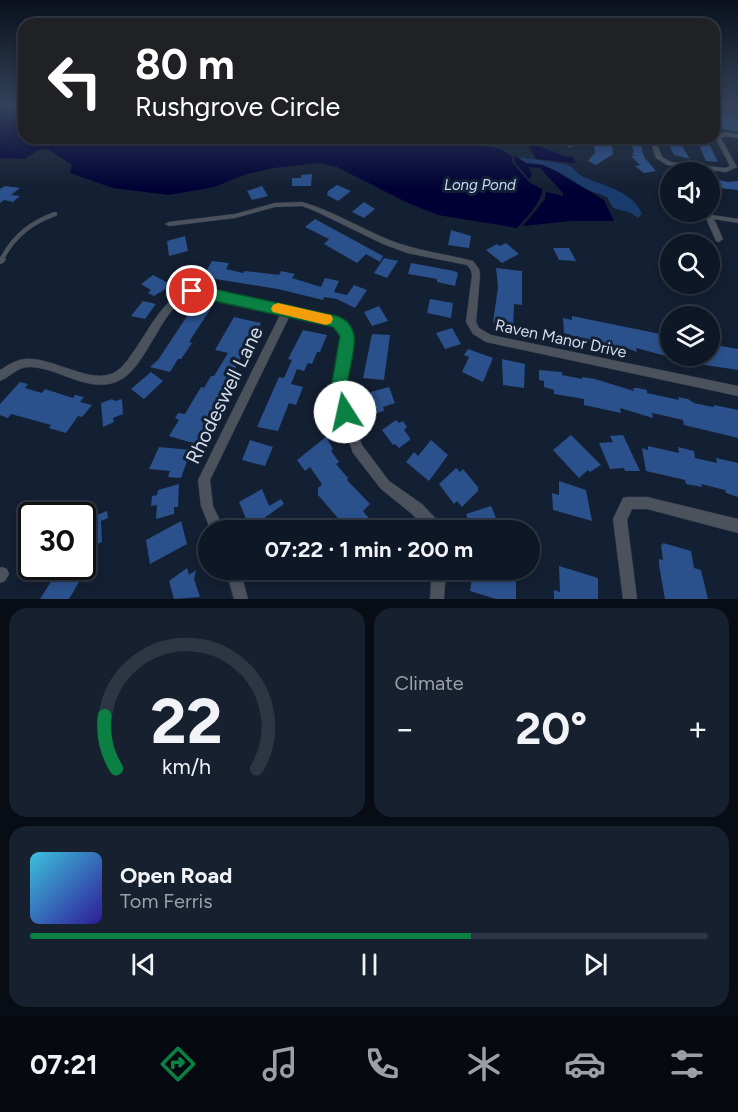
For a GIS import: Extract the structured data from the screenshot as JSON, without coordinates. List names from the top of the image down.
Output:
{
  "streets": {
    "street": ["Raven Manor Drive", "Rhodeswell Lane"]
  },
  "water": ["Long Pond"],
  "page": {
    "turn": ["80 m", "Rushgrove Circle"],
    "limit": "30",
    "trip": "07:22 · 1 min · 200 m",
    "tile": "Climate",
    "heat": ["−", "20°", "+"],
    "song": ["Open Road", "Tom Ferris"],
    "tabs": "07:21",
    "gauge": ["22", "km/h"]
  }
}
